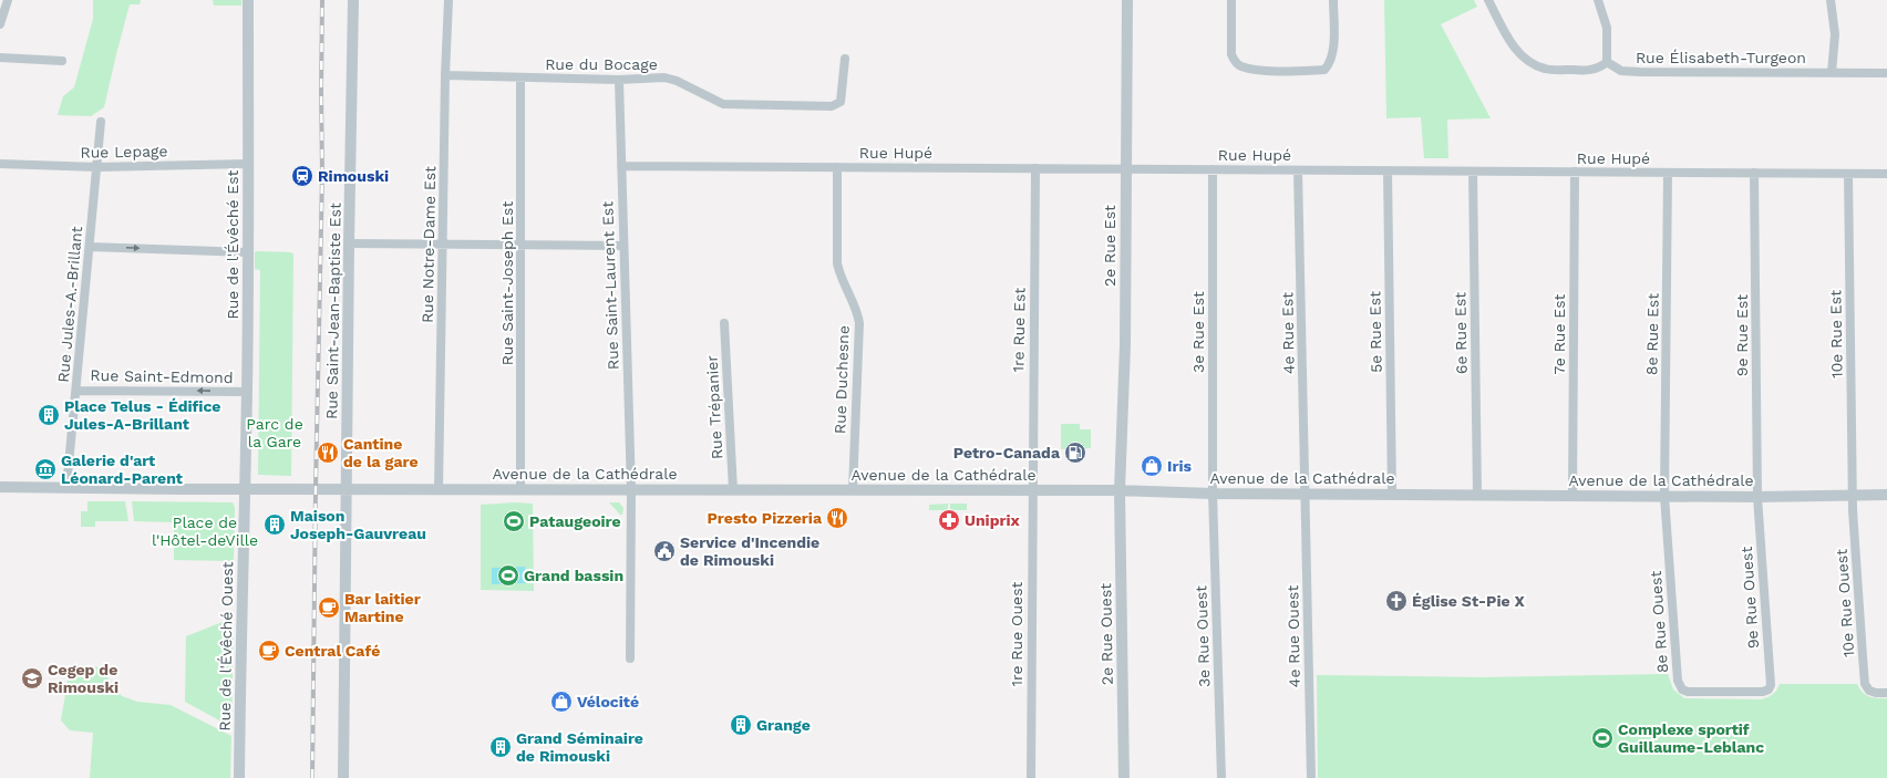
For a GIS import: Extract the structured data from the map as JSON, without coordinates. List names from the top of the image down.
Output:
{
  "streets": {
    "street": [
      "Rue Élisabeth-Turgeon",
      "Rue du Bocage",
      "Rue Lepage",
      "Rue Hupé",
      "Rue de l'Évêché Est",
      "Rue Notre-Dame Est",
      "2e Rue Est",
      "Rue Saint-Joseph Est",
      "Rue Saint-Laurent Est",
      "Rue Jules-A.-Brillant",
      "Rue Saint-Jean-Baptiste Est",
      "1re Rue Est",
      "3e Rue Est",
      "5e Rue Est",
      "4e Rue Est",
      "6e Rue Est",
      "7e Rue Est",
      "8e Rue Est",
      "10e Rue Est",
      "9e Rue Est",
      "Rue Saint-Edmond",
      "Rue Duchesne",
      "Rue Trépanier",
      "Avenue de la Cathédrale",
      "9e Rue Ouest",
      "10e Rue Ouest",
      "8e Rue Ouest",
      "1re Rue Ouest",
      "2e Rue Ouest",
      "3e Rue Ouest",
      "4e Rue Ouest",
      "Rue de l'Évêché Ouest"
    ]
  },
  "crossings": [
    ["Rue du Bocage", "Rue Notre-Dame Est"],
    ["Rue du Bocage", "Rue Saint-Joseph Est"],
    ["Rue du Bocage", "Rue Saint-Laurent Est"],
    ["Rue Lepage", "Rue de l'Évêché Est"],
    ["Rue Lepage", "Rue Jules-A.-Brillant"],
    ["Rue Hupé", "2e Rue Est"],
    ["Rue Hupé", "Rue Saint-Laurent Est"],
    ["Rue Hupé", "1re Rue Est"],
    ["Rue Hupé", "3e Rue Est"],
    ["Rue Hupé", "5e Rue Est"],
    ["Rue Hupé", "4e Rue Est"],
    ["Rue Hupé", "6e Rue Est"],
    ["Rue Hupé", "7e Rue Est"],
    ["Rue Hupé", "8e Rue Est"],
    ["Rue Hupé", "10e Rue Est"],
    ["Rue Hupé", "9e Rue Est"],
    ["Rue Hupé", "Rue Duchesne"],
    ["Rue de l'Évêché Est", "Rue Saint-Edmond"],
    ["Rue de l'Évêché Est", "Avenue de la Cathédrale"],
    ["Rue de l'Évêché Est", "Rue de l'Évêché Ouest"],
    ["Rue Notre-Dame Est", "Avenue de la Cathédrale"],
    ["2e Rue Est", "Avenue de la Cathédrale"],
    ["2e Rue Est", "2e Rue Ouest"],
    ["Rue Saint-Joseph Est", "Avenue de la Cathédrale"],
    ["Rue Saint-Laurent Est", "Avenue de la Cathédrale"],
    ["Rue Jules-A.-Brillant", "Rue Saint-Edmond"],
    ["Rue Jules-A.-Brillant", "Avenue de la Cathédrale"],
    ["Rue Saint-Jean-Baptiste Est", "Avenue de la Cathédrale"],
    ["1re Rue Est", "Avenue de la Cathédrale"],
    ["1re Rue Est", "1re Rue Ouest"],
    ["3e Rue Est", "Avenue de la Cathédrale"],
    ["3e Rue Est", "3e Rue Ouest"],
    ["5e Rue Est", "Avenue de la Cathédrale"],
    ["4e Rue Est", "Avenue de la Cathédrale"],
    ["4e Rue Est", "4e Rue Ouest"],
    ["6e Rue Est", "Avenue de la Cathédrale"],
    ["7e Rue Est", "Avenue de la Cathédrale"],
    ["8e Rue Est", "Avenue de la Cathédrale"],
    ["8e Rue Est", "8e Rue Ouest"],
    ["10e Rue Est", "Avenue de la Cathédrale"],
    ["10e Rue Est", "10e Rue Ouest"],
    ["9e Rue Est", "Avenue de la Cathédrale"],
    ["9e Rue Est", "9e Rue Ouest"],
    ["Rue Duchesne", "Avenue de la Cathédrale"],
    ["Rue Trépanier", "Avenue de la Cathédrale"],
    ["Avenue de la Cathédrale", "9e Rue Ouest"],
    ["Avenue de la Cathédrale", "10e Rue Ouest"],
    ["Avenue de la Cathédrale", "8e Rue Ouest"],
    ["Avenue de la Cathédrale", "1re Rue Ouest"],
    ["Avenue de la Cathédrale", "2e Rue Ouest"],
    ["Avenue de la Cathédrale", "3e Rue Ouest"],
    ["Avenue de la Cathédrale", "4e Rue Ouest"],
    ["Avenue de la Cathédrale", "Rue de l'Évêché Ouest"],
    ["9e Rue Ouest", "8e Rue Ouest"]
  ],
  "one_way": ["Rue Saint-Edmond"],
  "parks": ["Parc de la Gare", "Place de l'Hôtel-deVille"],
  "places": {
    "station": ["Rimouski"],
    "building": [
      "Place Telus - Édifice Jules-A-Brillant",
      "Maison Joseph-Gauvreau",
      "Grange",
      "Grand Séminaire de Rimouski"
    ],
    "restaurant": ["Cantine de la gare", "Presto Pizzeria"],
    "fuel station": ["Petro-Canada"],
    "shop": ["Iris", "Vélocité"],
    "museum": ["Galerie d'art Léonard-Parent"],
    "pharmacy": ["Uniprix"],
    "sports": ["Pataugeoire", "Grand bassin", "Complexe sportif Guillaume-Leblanc"],
    "public building": ["Service d'Incendie de Rimouski"],
    "church": ["Église St-Pie X"],
    "cafe": ["Bar laitier Martine", "Central Café"],
    "school or university": ["Cegep de Rimouski"]
  }
}
